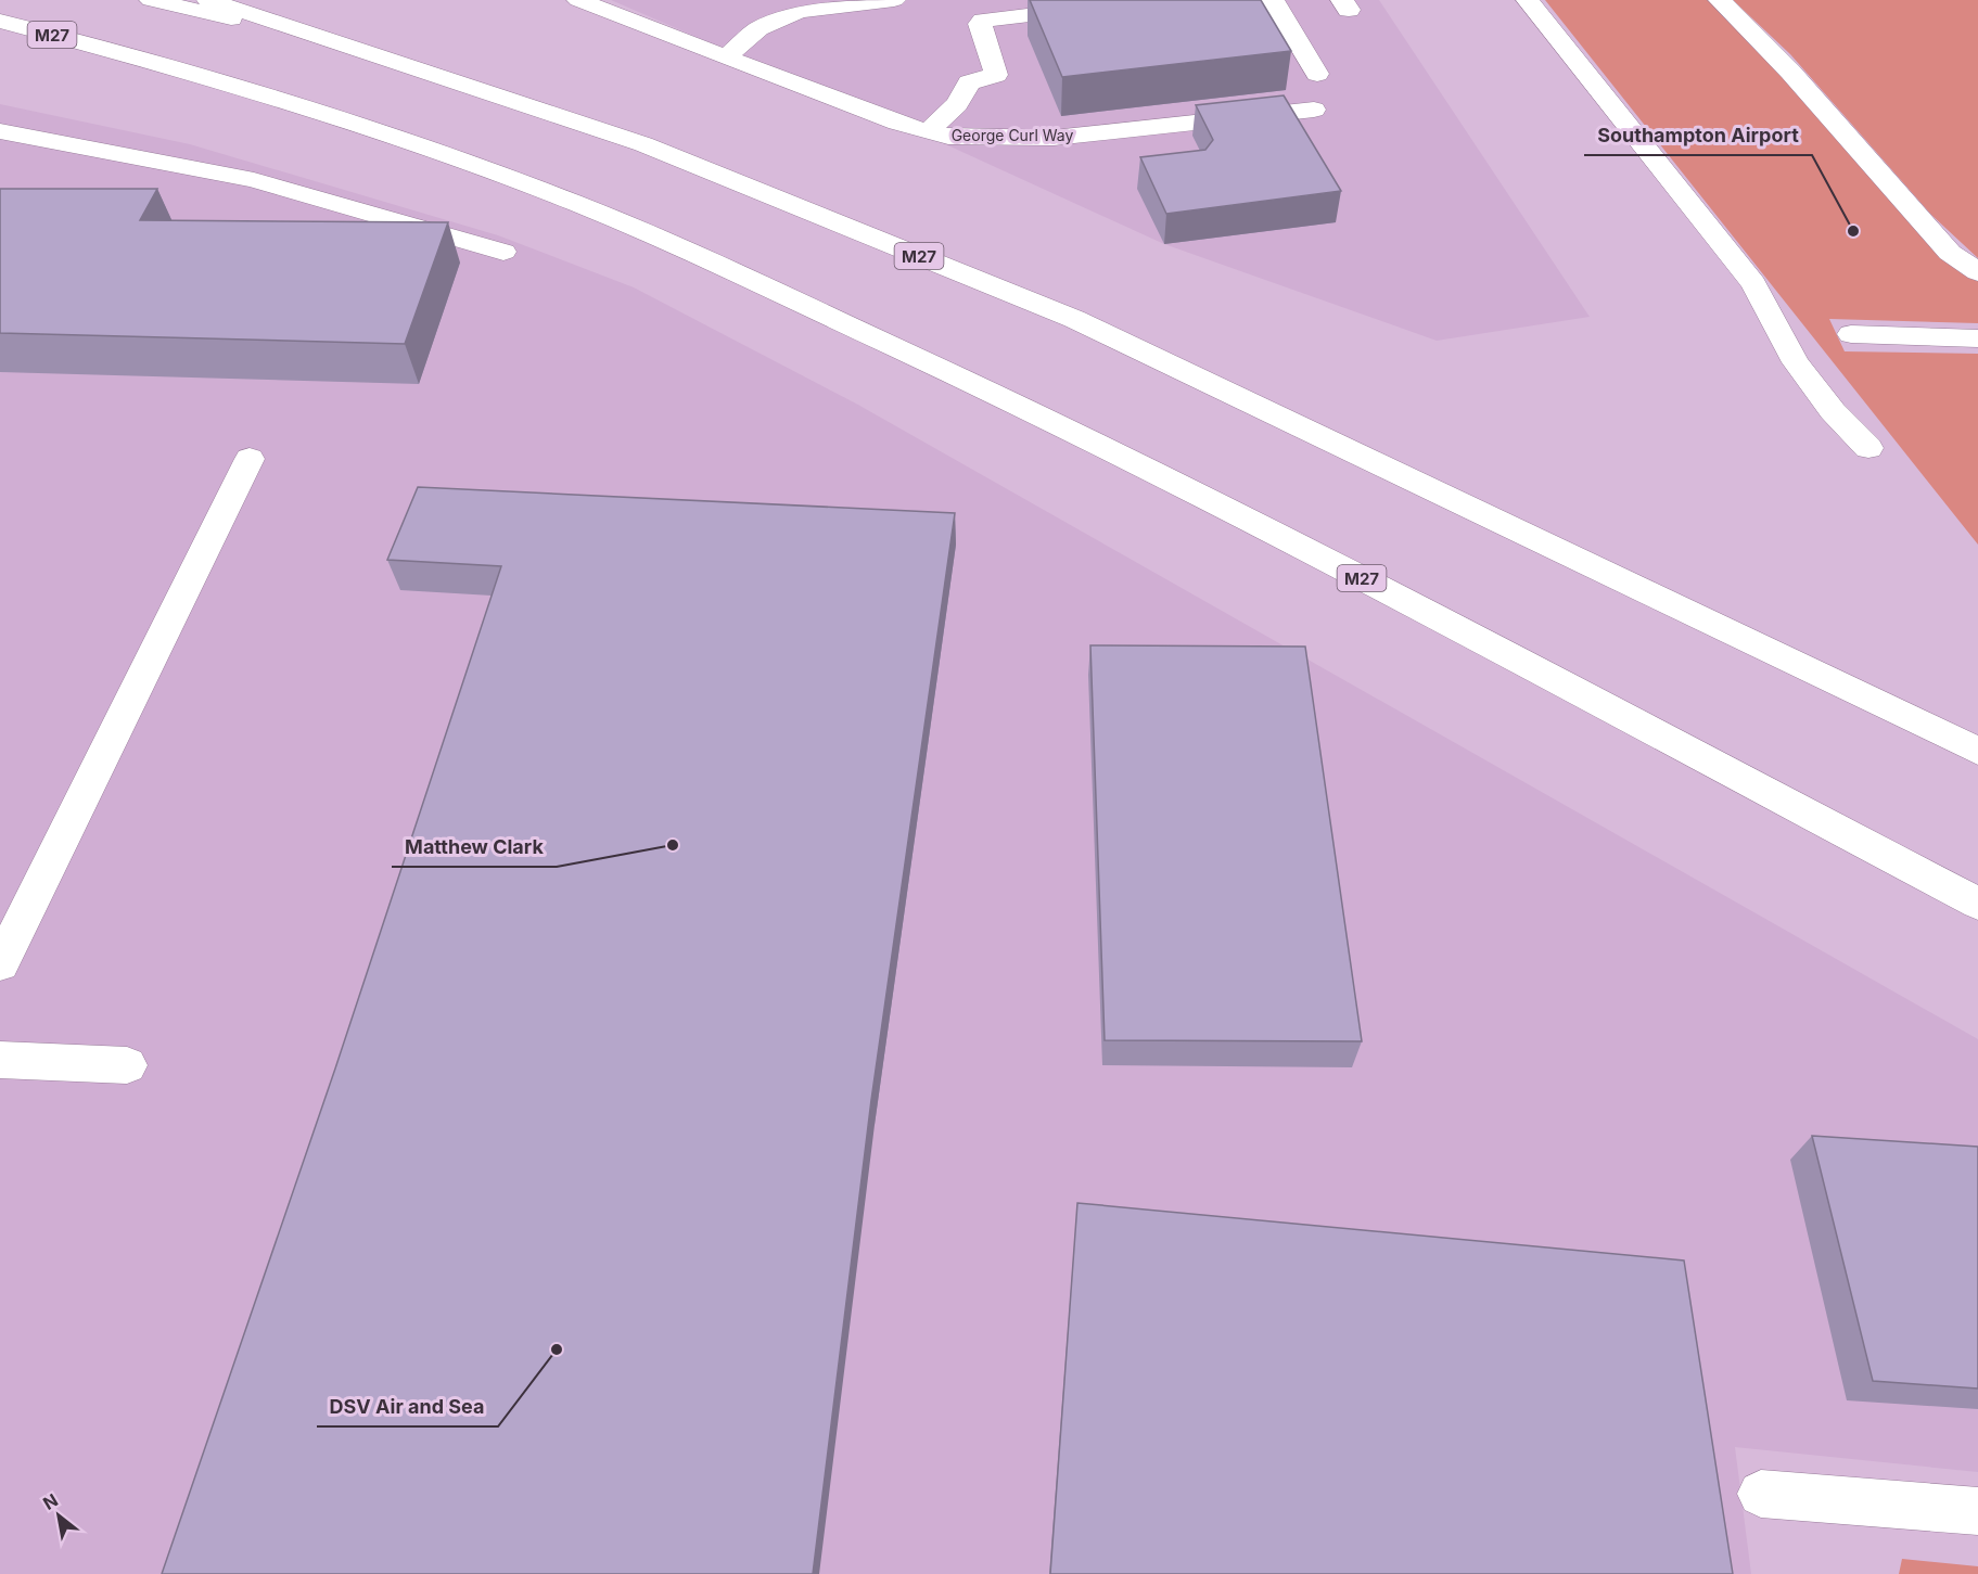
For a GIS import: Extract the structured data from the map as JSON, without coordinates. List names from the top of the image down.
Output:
{
  "streets": {
    "main road": ["M27", "George Curl Way"]
  },
  "places": ["Southampton Airport", "Matthew Clark", "DSV Air and Sea"],
  "north": "top left"
}
